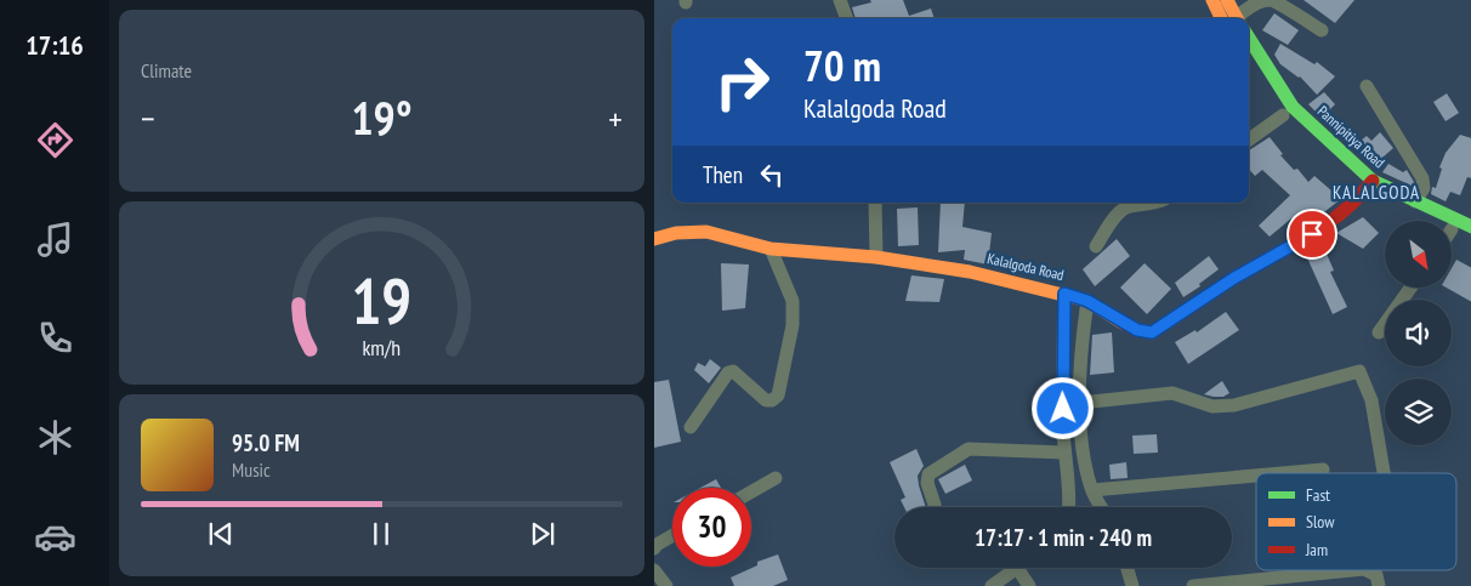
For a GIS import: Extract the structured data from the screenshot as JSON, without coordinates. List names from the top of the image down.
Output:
{
  "streets": {
    "street": ["Pannipitiya Road", "Kalalgoda Road"]
  },
  "crossings": [
    ["Pannipitiya Road", "Kalalgoda Road"]
  ],
  "districts": ["KALALGODA"],
  "legend": ["Fast", "Slow", "Jam"],
  "north": "bottom right",
  "page": {
    "tabs": "17:16",
    "tile": "Climate",
    "turn": ["70 m", "Kalalgoda Road"],
    "heat": ["−", "19°", "+"],
    "then": "Then",
    "song": ["95.0 FM", "Music"],
    "limit": "30",
    "trip": "17:17 · 1 min · 240 m",
    "gauge": ["19", "km/h"]
  }
}
